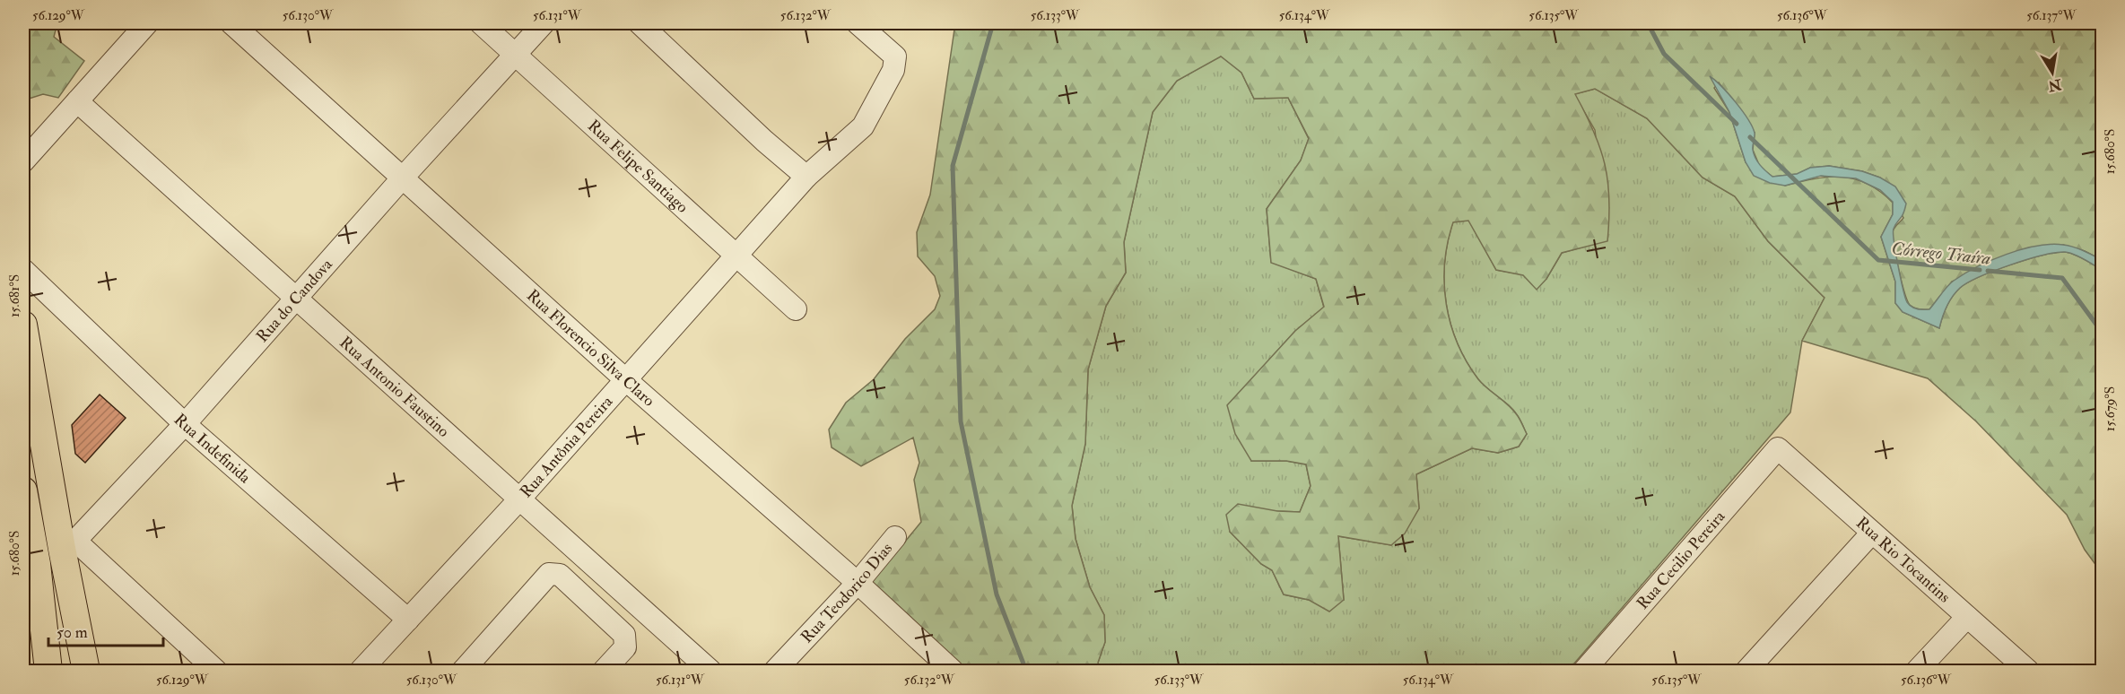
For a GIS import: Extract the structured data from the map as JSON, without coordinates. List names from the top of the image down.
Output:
{
  "streets": {
    "street": [
      "Rua Felipe Santiago",
      "Rua do Candova",
      "Rua Florencio Silva Claro",
      "Rua Antonio Faustino",
      "Rua Antônia Pereira",
      "Rua Indefinida",
      "Rua Cecilio Pereira",
      "Rua Rio Tocantins",
      "Rua Teodorico Dias"
    ]
  },
  "crossings": [
    ["Rua Felipe Santiago", "Rua do Candova"],
    ["Rua Felipe Santiago", "Rua Antônia Pereira"],
    ["Rua do Candova", "Rua Florencio Silva Claro"],
    ["Rua do Candova", "Rua Antonio Faustino"],
    ["Rua do Candova", "Rua Indefinida"],
    ["Rua Florencio Silva Claro", "Rua Antônia Pereira"],
    ["Rua Florencio Silva Claro", "Rua Teodorico Dias"],
    ["Rua Antonio Faustino", "Rua Antônia Pereira"],
    ["Rua Antônia Pereira", "Rua Indefinida"],
    ["Rua Cecilio Pereira", "Rua Rio Tocantins"]
  ],
  "water": ["Córrego Traíra"],
  "scale_bar": "50 m",
  "north": "bottom",
  "coordinates": [
    "56.129°W",
    "56.130°W",
    "56.131°W",
    "56.132°W",
    "56.133°W",
    "56.134°W",
    "56.135°W",
    "56.136°W",
    "56.137°W",
    "15.680°S",
    "15.681°S",
    "15.679°S"
  ]
}
